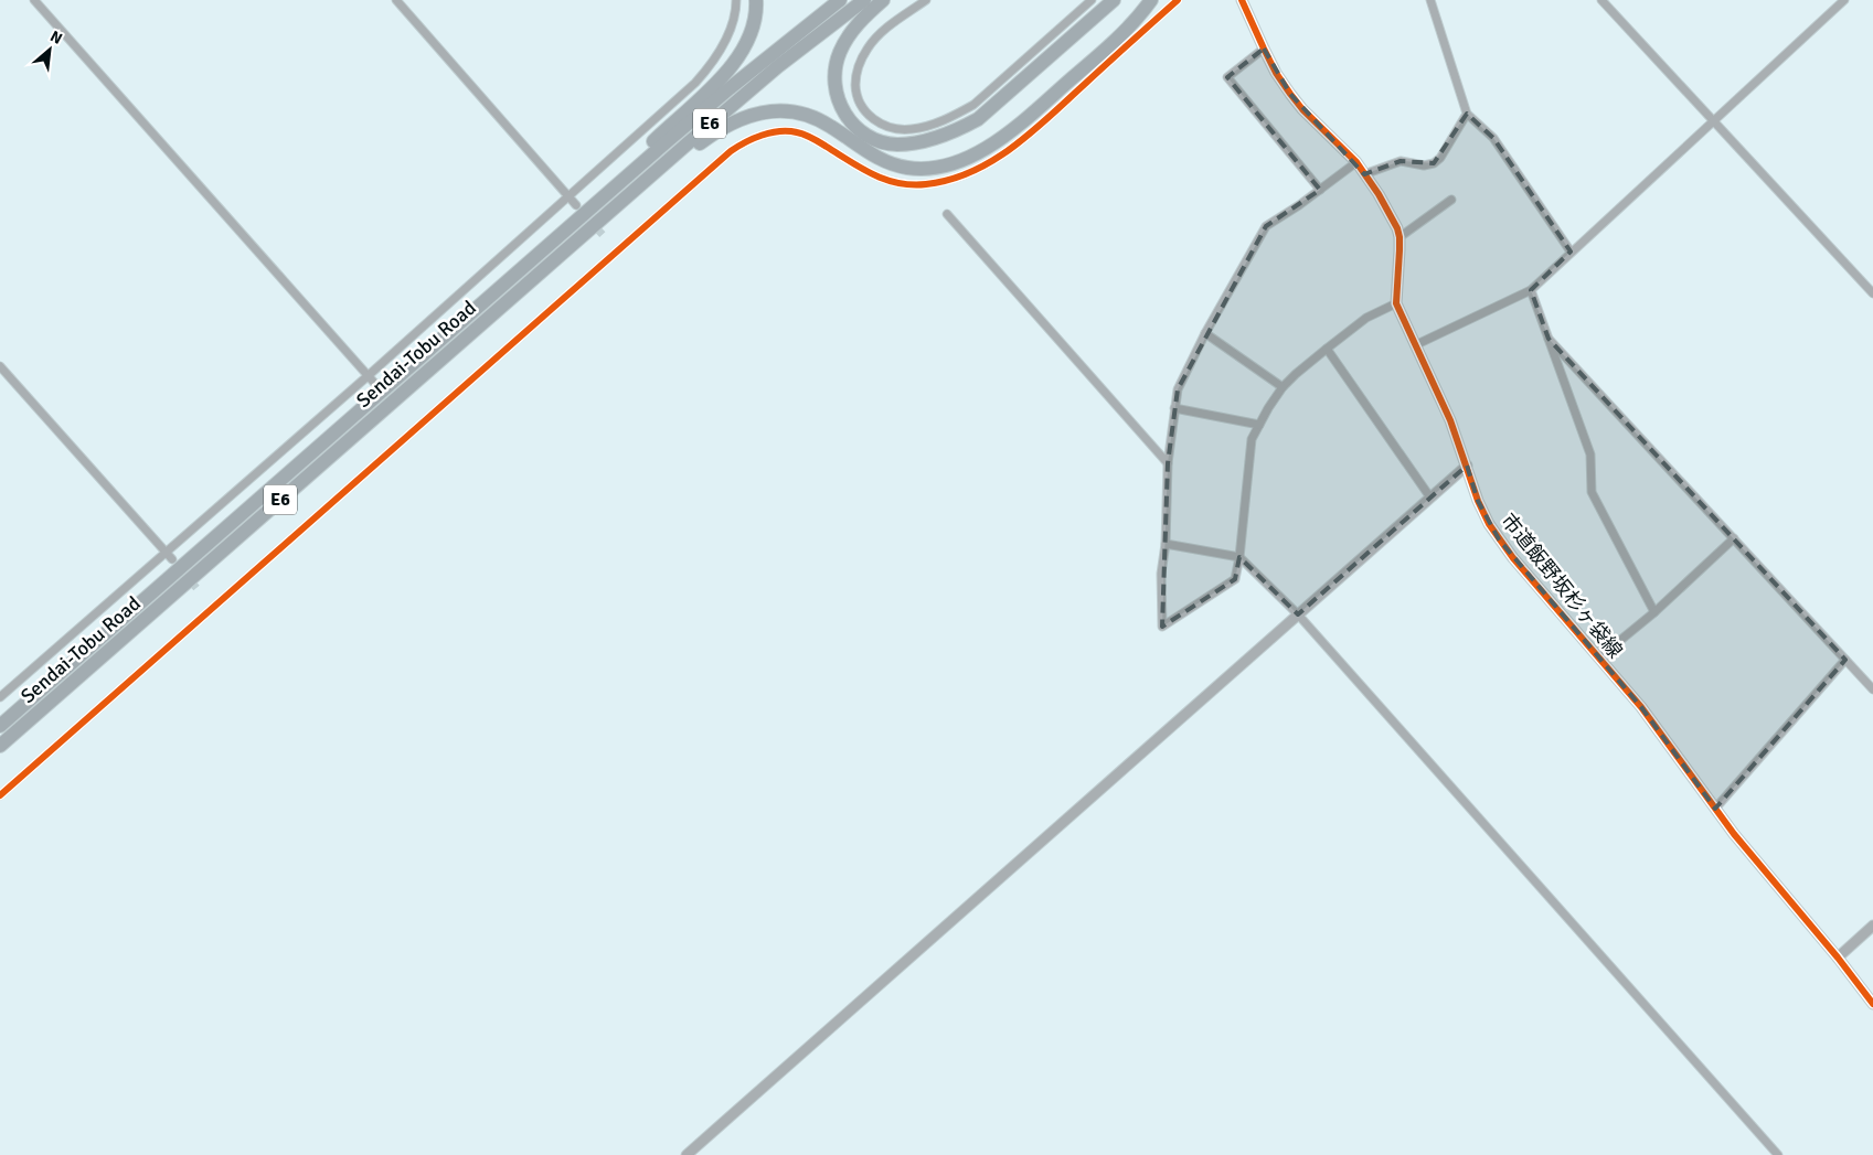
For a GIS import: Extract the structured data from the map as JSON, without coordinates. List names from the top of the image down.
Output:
{
  "streets": {
    "highway": ["E6", "Sendai-Tobu Road"],
    "street": ["市道飯野坂杉ヶ袋線"]
  },
  "north": "top right"
}
